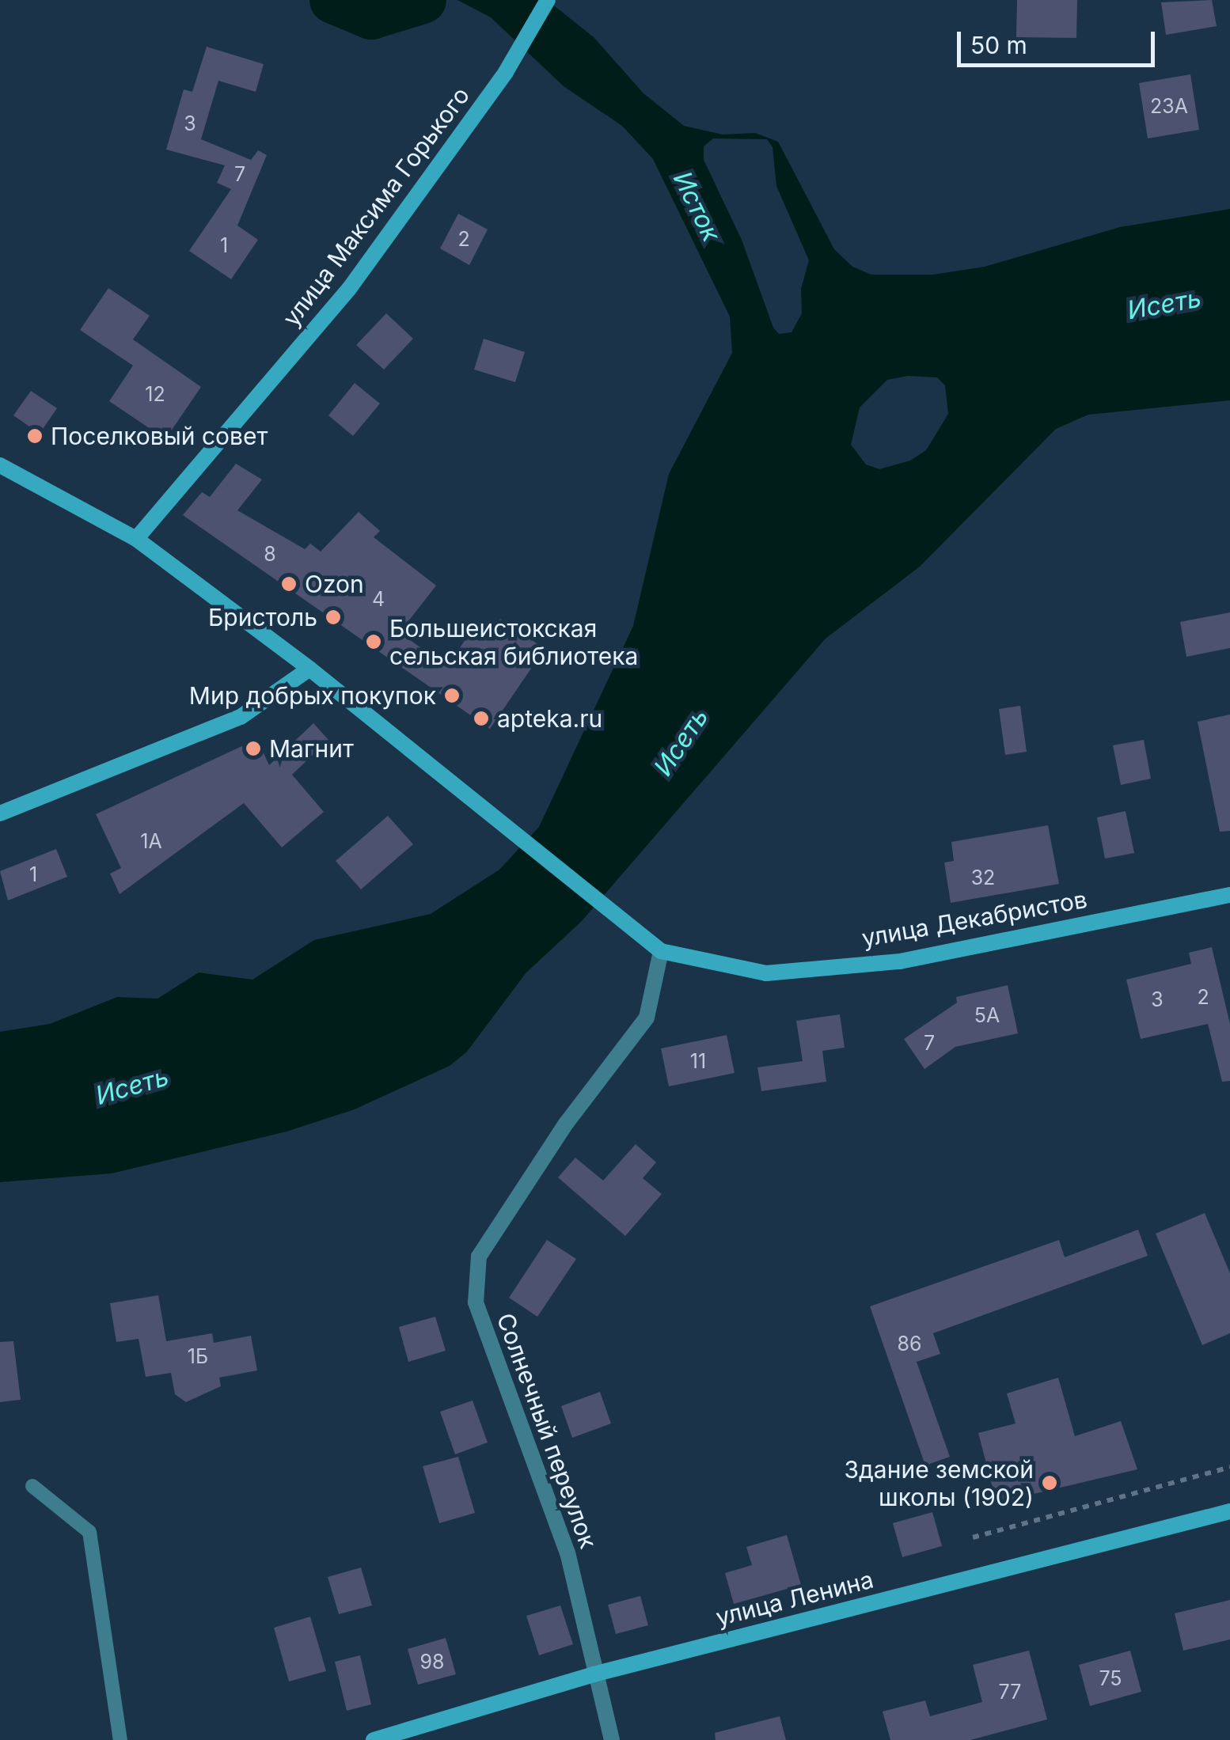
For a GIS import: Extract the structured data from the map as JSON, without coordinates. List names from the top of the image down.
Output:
{
  "streets": {
    "street": [
      "улица Максима Горького",
      "улица Декабристов",
      "Солнечный переулок",
      "улица Ленина"
    ]
  },
  "crossings": [
    ["улица Максима Горького", "улица Декабристов"],
    ["улица Декабристов", "Солнечный переулок"],
    ["Солнечный переулок", "улица Ленина"]
  ],
  "water": ["Исток", "Исеть"],
  "places": [
    "Поселковый совет",
    "Ozon",
    "Бристоль",
    "Большеистокская сельская библиотека",
    "Мир добрых покупок",
    "apteka.ru",
    "Магнит",
    "Здание земской школы (1902)"
  ],
  "house_numbers": [
    "23А",
    "3",
    "7",
    "2",
    "1",
    "12",
    "8",
    "4",
    "1А",
    "1",
    "32",
    "2",
    "3",
    "5А",
    "7",
    "11",
    "86",
    "1Б",
    "98",
    "75",
    "77"
  ],
  "scale_bar": "50 m"
}
